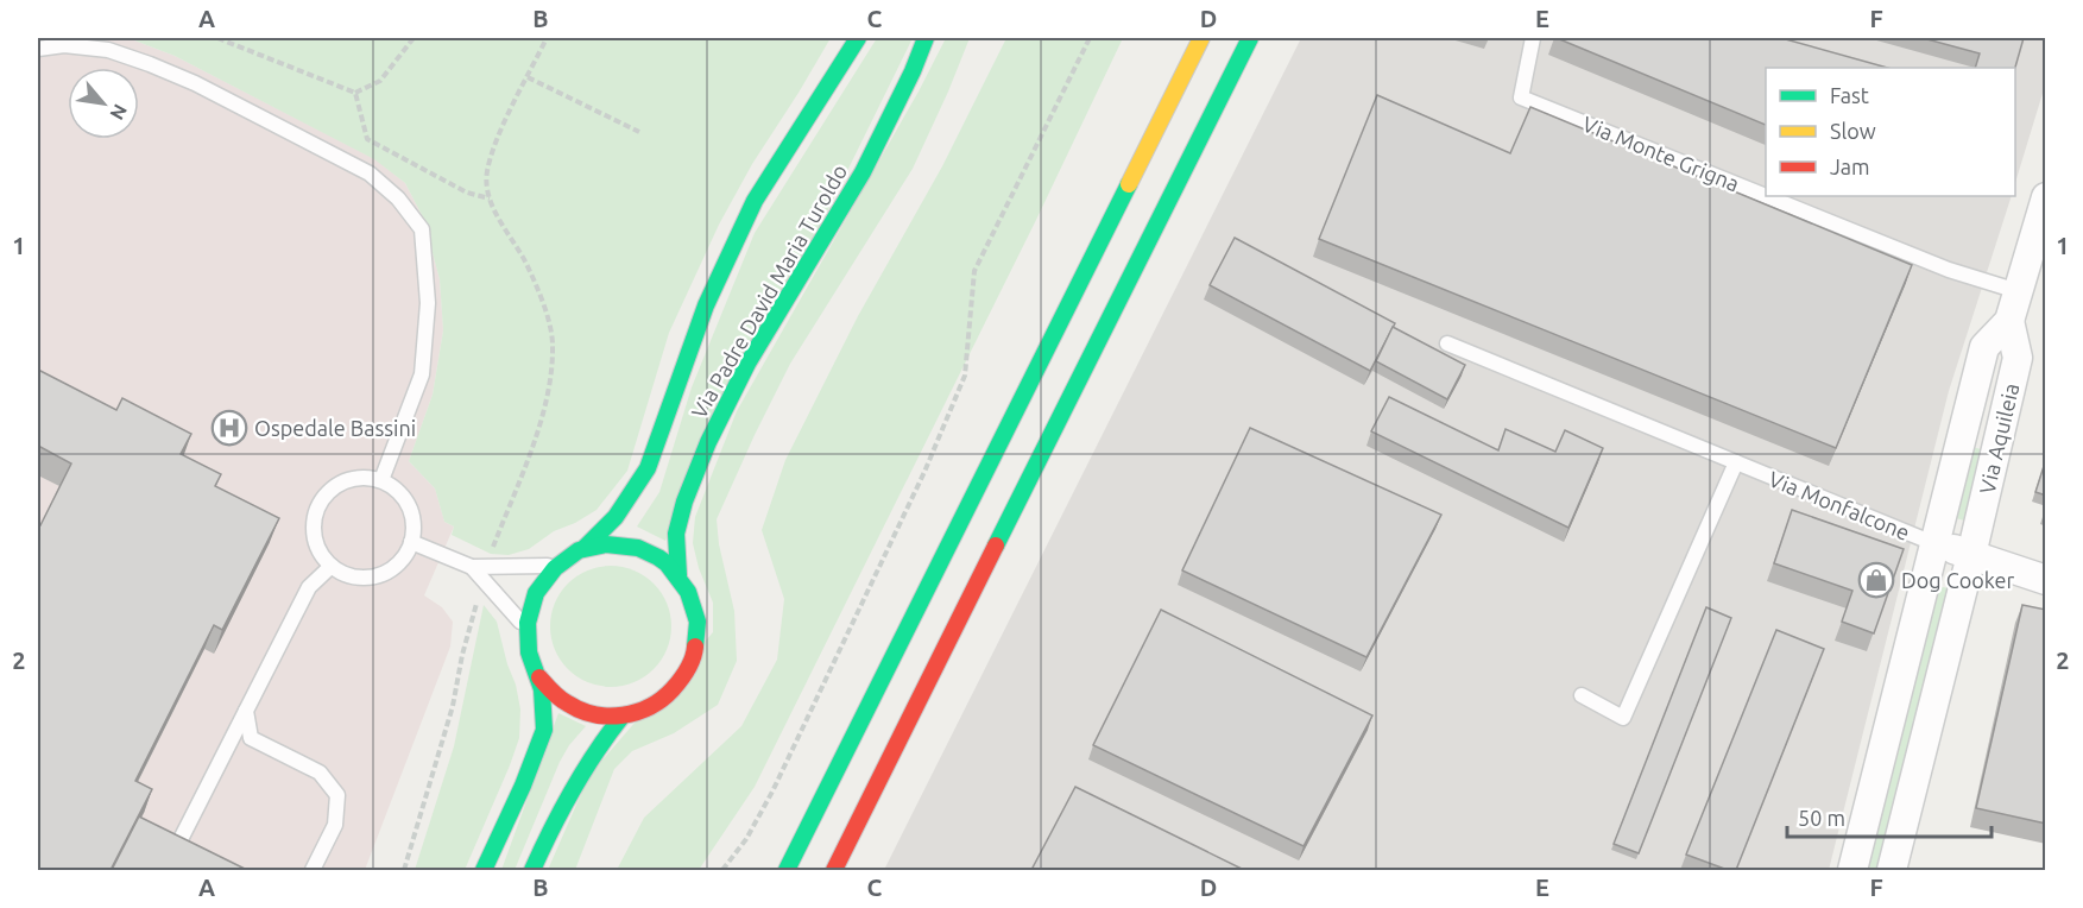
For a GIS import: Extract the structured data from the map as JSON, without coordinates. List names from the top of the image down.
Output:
{
  "streets": {
    "main road": ["Via Padre David Maria Turoldo"],
    "street": ["Via Aquileia", "Via Monfalcone"],
    "lane": ["Via Monte Grigna"]
  },
  "crossings": [
    ["Via Monte Grigna", "Via Aquileia"],
    ["Via Aquileia", "Via Monfalcone"]
  ],
  "places": {
    "hospital": ["Ospedale Bassini"],
    "shop": ["Dog Cooker"]
  },
  "legend": ["Fast", "Slow", "Jam"],
  "scale_bar": "50 m",
  "north": "bottom right",
  "grid": {
    "columns": [
      "A",
      "B",
      "C",
      "D",
      "E",
      "F"
    ],
    "rows": ["1", "2"]
  }
}
